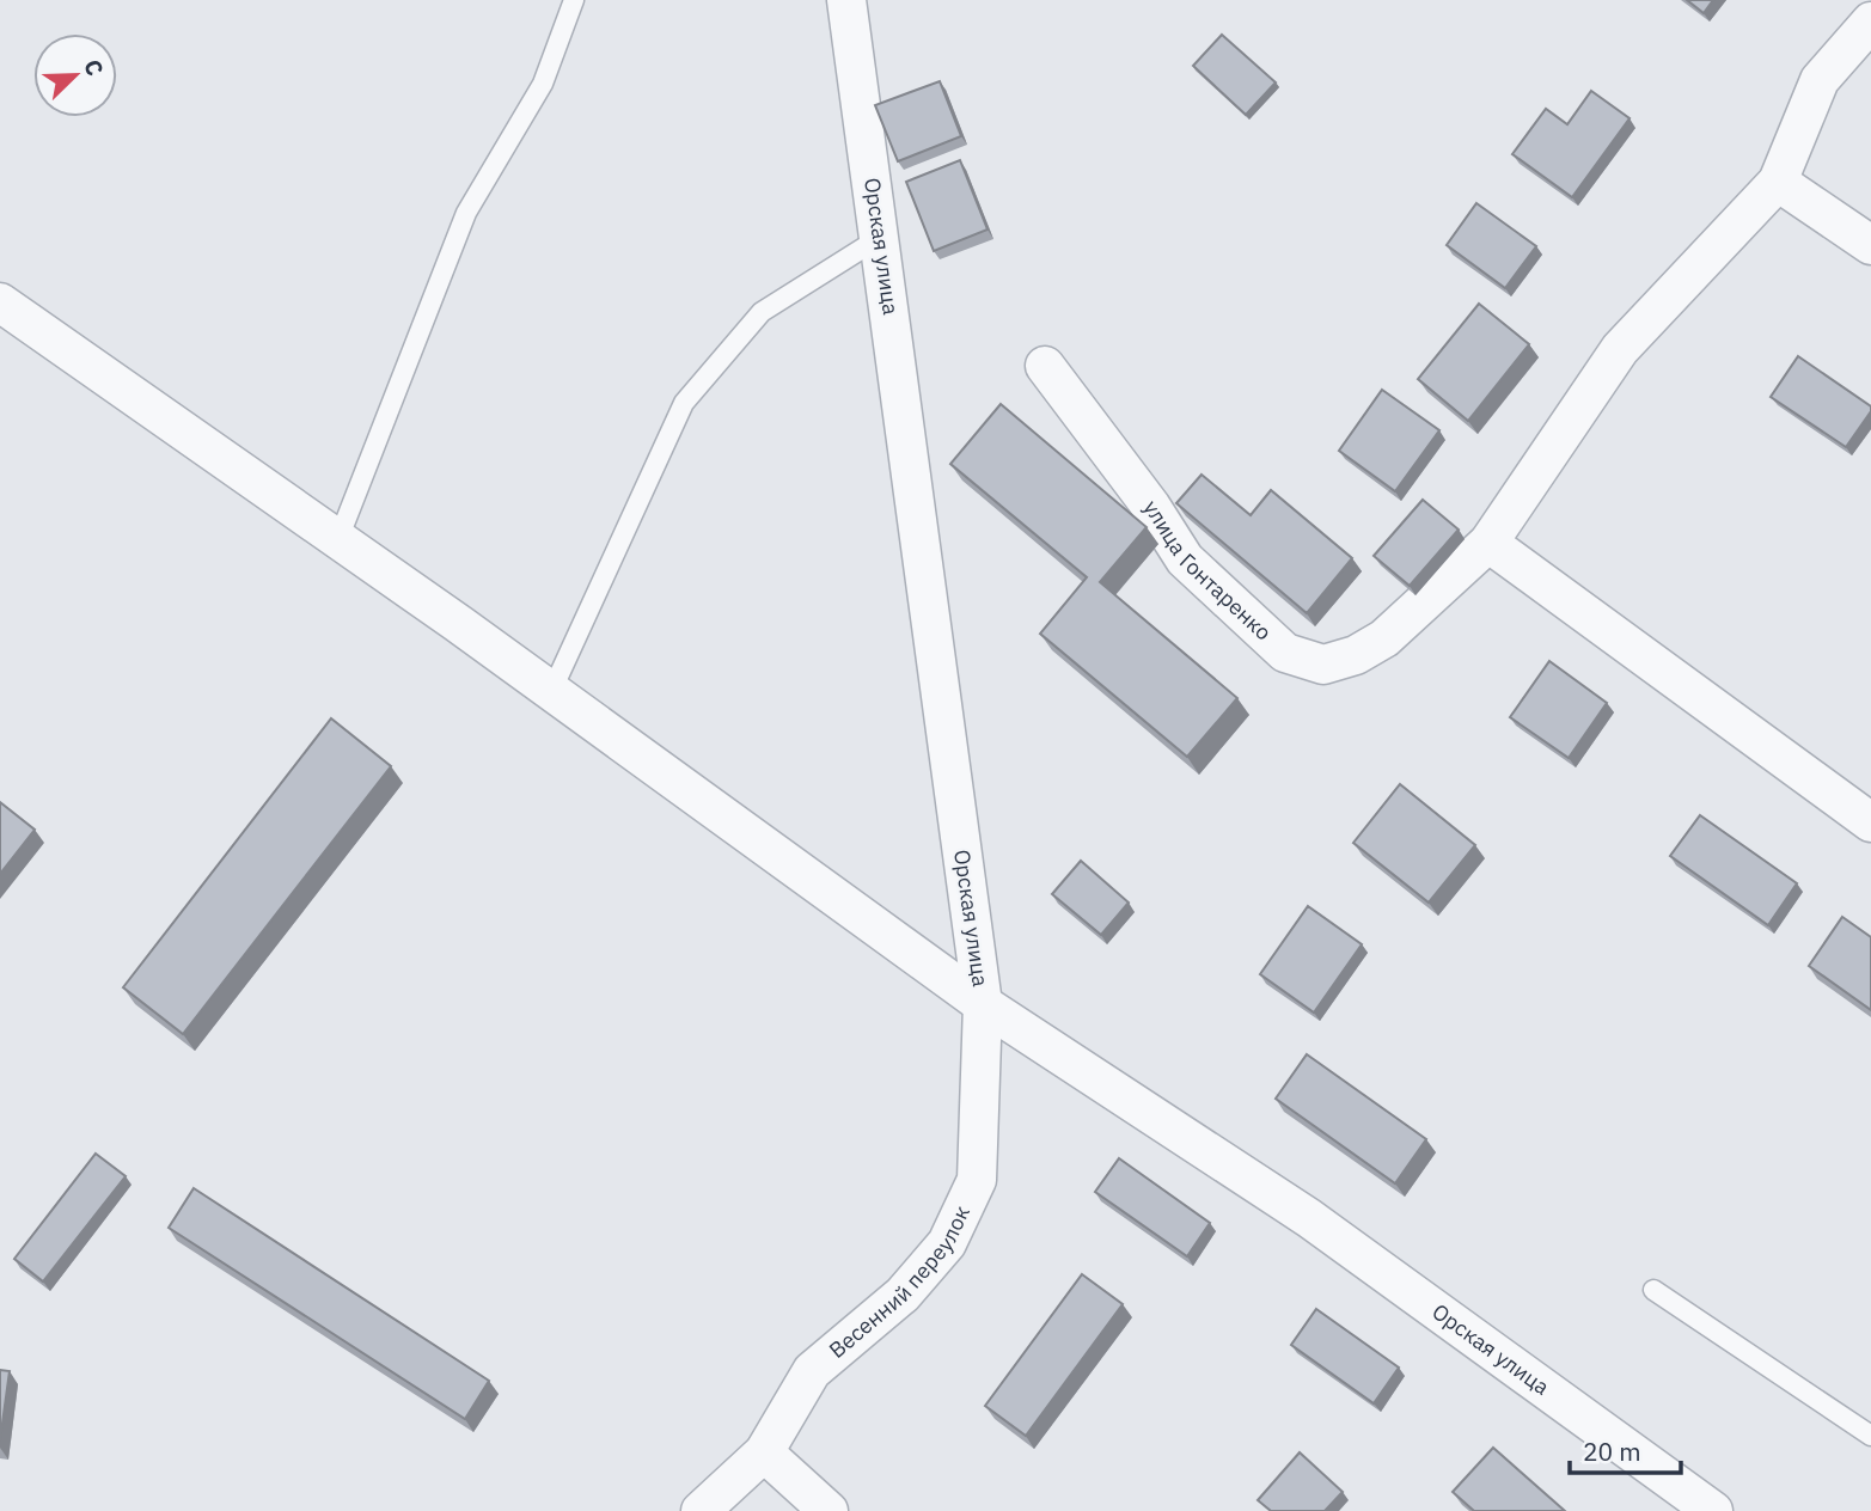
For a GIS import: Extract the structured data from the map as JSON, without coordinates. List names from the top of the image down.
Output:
{
  "streets": {
    "street": ["Орская улица", "улица Гонтаренко", "Весенний переулок"]
  },
  "crossings": [
    ["Орская улица", "Весенний переулок"]
  ],
  "scale_bar": "20 m",
  "north": "top right"
}
